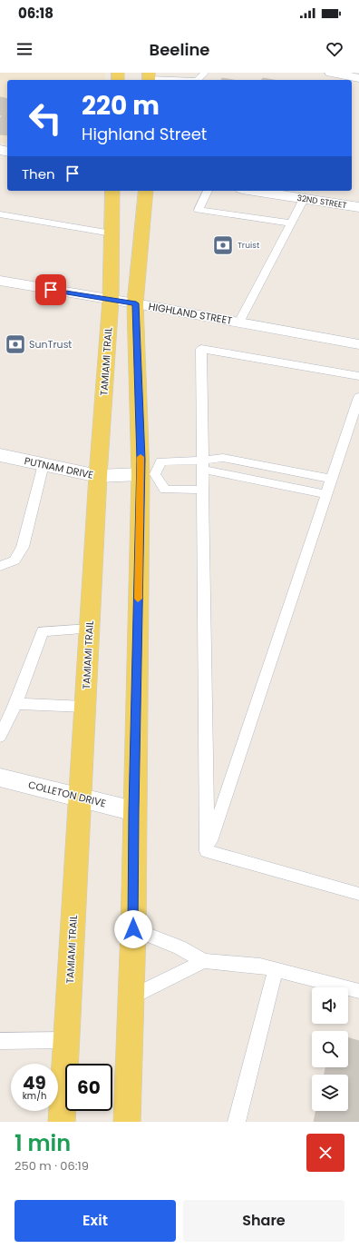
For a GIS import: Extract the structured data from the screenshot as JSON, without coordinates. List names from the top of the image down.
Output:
{
  "streets": {
    "main road": ["TAMIAMI TRAIL"],
    "street": [
      "32ND STREET",
      "HIGHLAND STREET",
      "PUTNAM DRIVE",
      "COLLETON DRIVE"
    ]
  },
  "crossings": [
    ["HIGHLAND STREET", "TAMIAMI TRAIL"],
    ["TAMIAMI TRAIL", "PUTNAM DRIVE"],
    ["TAMIAMI TRAIL", "COLLETON DRIVE"]
  ],
  "places": {
    "bank": ["Truist", "SunTrust"]
  },
  "page": {
    "status": "06:18",
    "header": "Beeline",
    "turn": ["220 m", "Highland Street"],
    "then": "Then",
    "speed": "49 km/h",
    "limit": "60",
    "heading": ["1 min", "250 m · 06:19"],
    "buttons": ["Exit", "Share"]
  }
}
